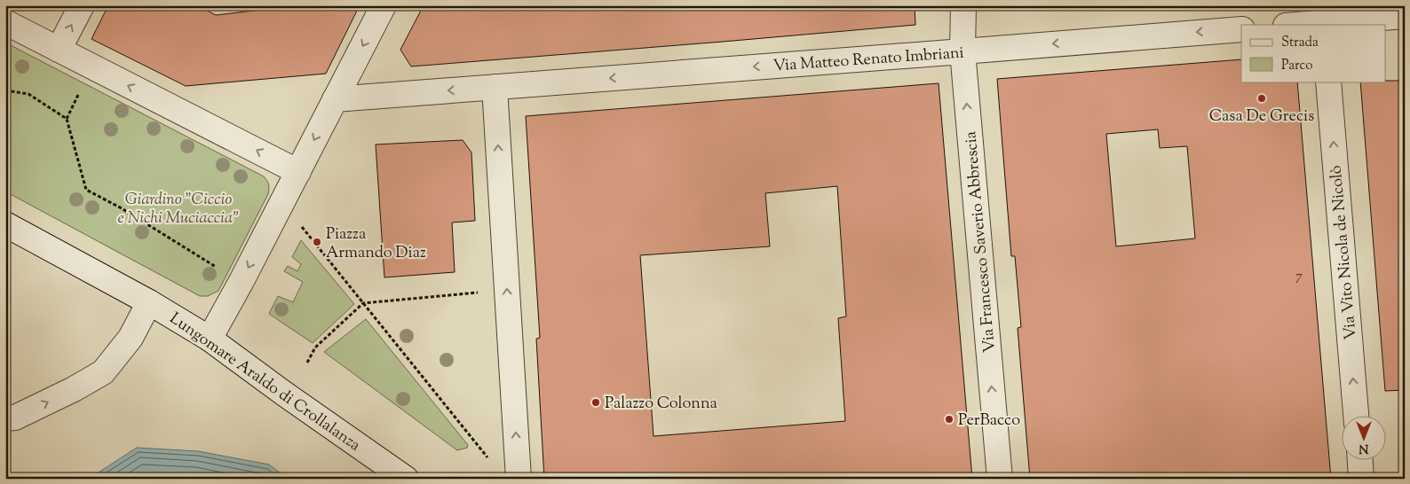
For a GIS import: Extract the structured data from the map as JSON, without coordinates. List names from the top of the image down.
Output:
{
  "streets": {
    "street": [
      "Via Matteo Renato Imbriani",
      "Via Francesco Saverio Abbrescia",
      "Via Vito Nicola de Nicolò",
      "Lungomare Araldo di Crollalanza"
    ]
  },
  "crossings": [
    ["Via Matteo Renato Imbriani", "Via Francesco Saverio Abbrescia"]
  ],
  "one_way": ["Via Matteo Renato Imbriani", "Via Francesco Saverio Abbrescia", "Via Vito Nicola de Nicolò"],
  "parks": ["Giardino \"Ciccio e Nichi Muciaccia\""],
  "places": [
    "Casa De Grecis",
    "Piazza Armando Diaz",
    "Palazzo Colonna",
    "PerBacco"
  ],
  "house_numbers": ["7"],
  "legend": ["Strada", "Parco"],
  "north": "bottom"
}
